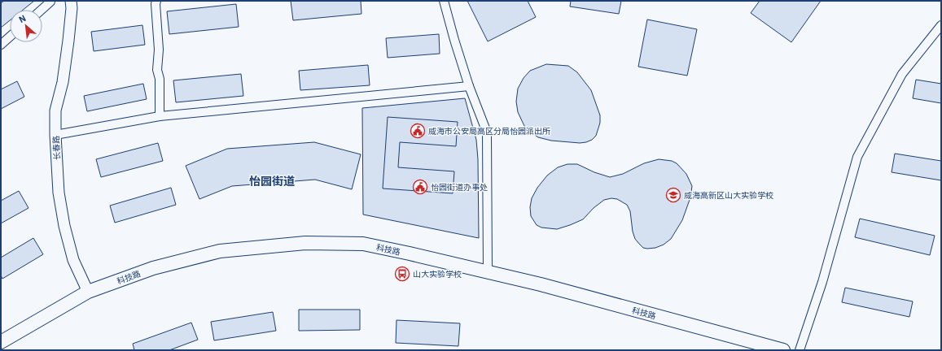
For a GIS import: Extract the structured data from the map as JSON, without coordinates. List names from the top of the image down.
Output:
{
  "streets": {
    "main road": ["科技路"],
    "street": ["长春路"]
  },
  "crossings": [
    ["长春路", "科技路"]
  ],
  "districts": ["怡园街道"],
  "places": {
    "public building": ["威海市公安局高区分局怡园派出所", "怡园街道办事处"],
    "school or university": ["威海高新区山大实验学校"],
    "bus stop": ["山大实验学校"]
  },
  "north": "top left"
}
